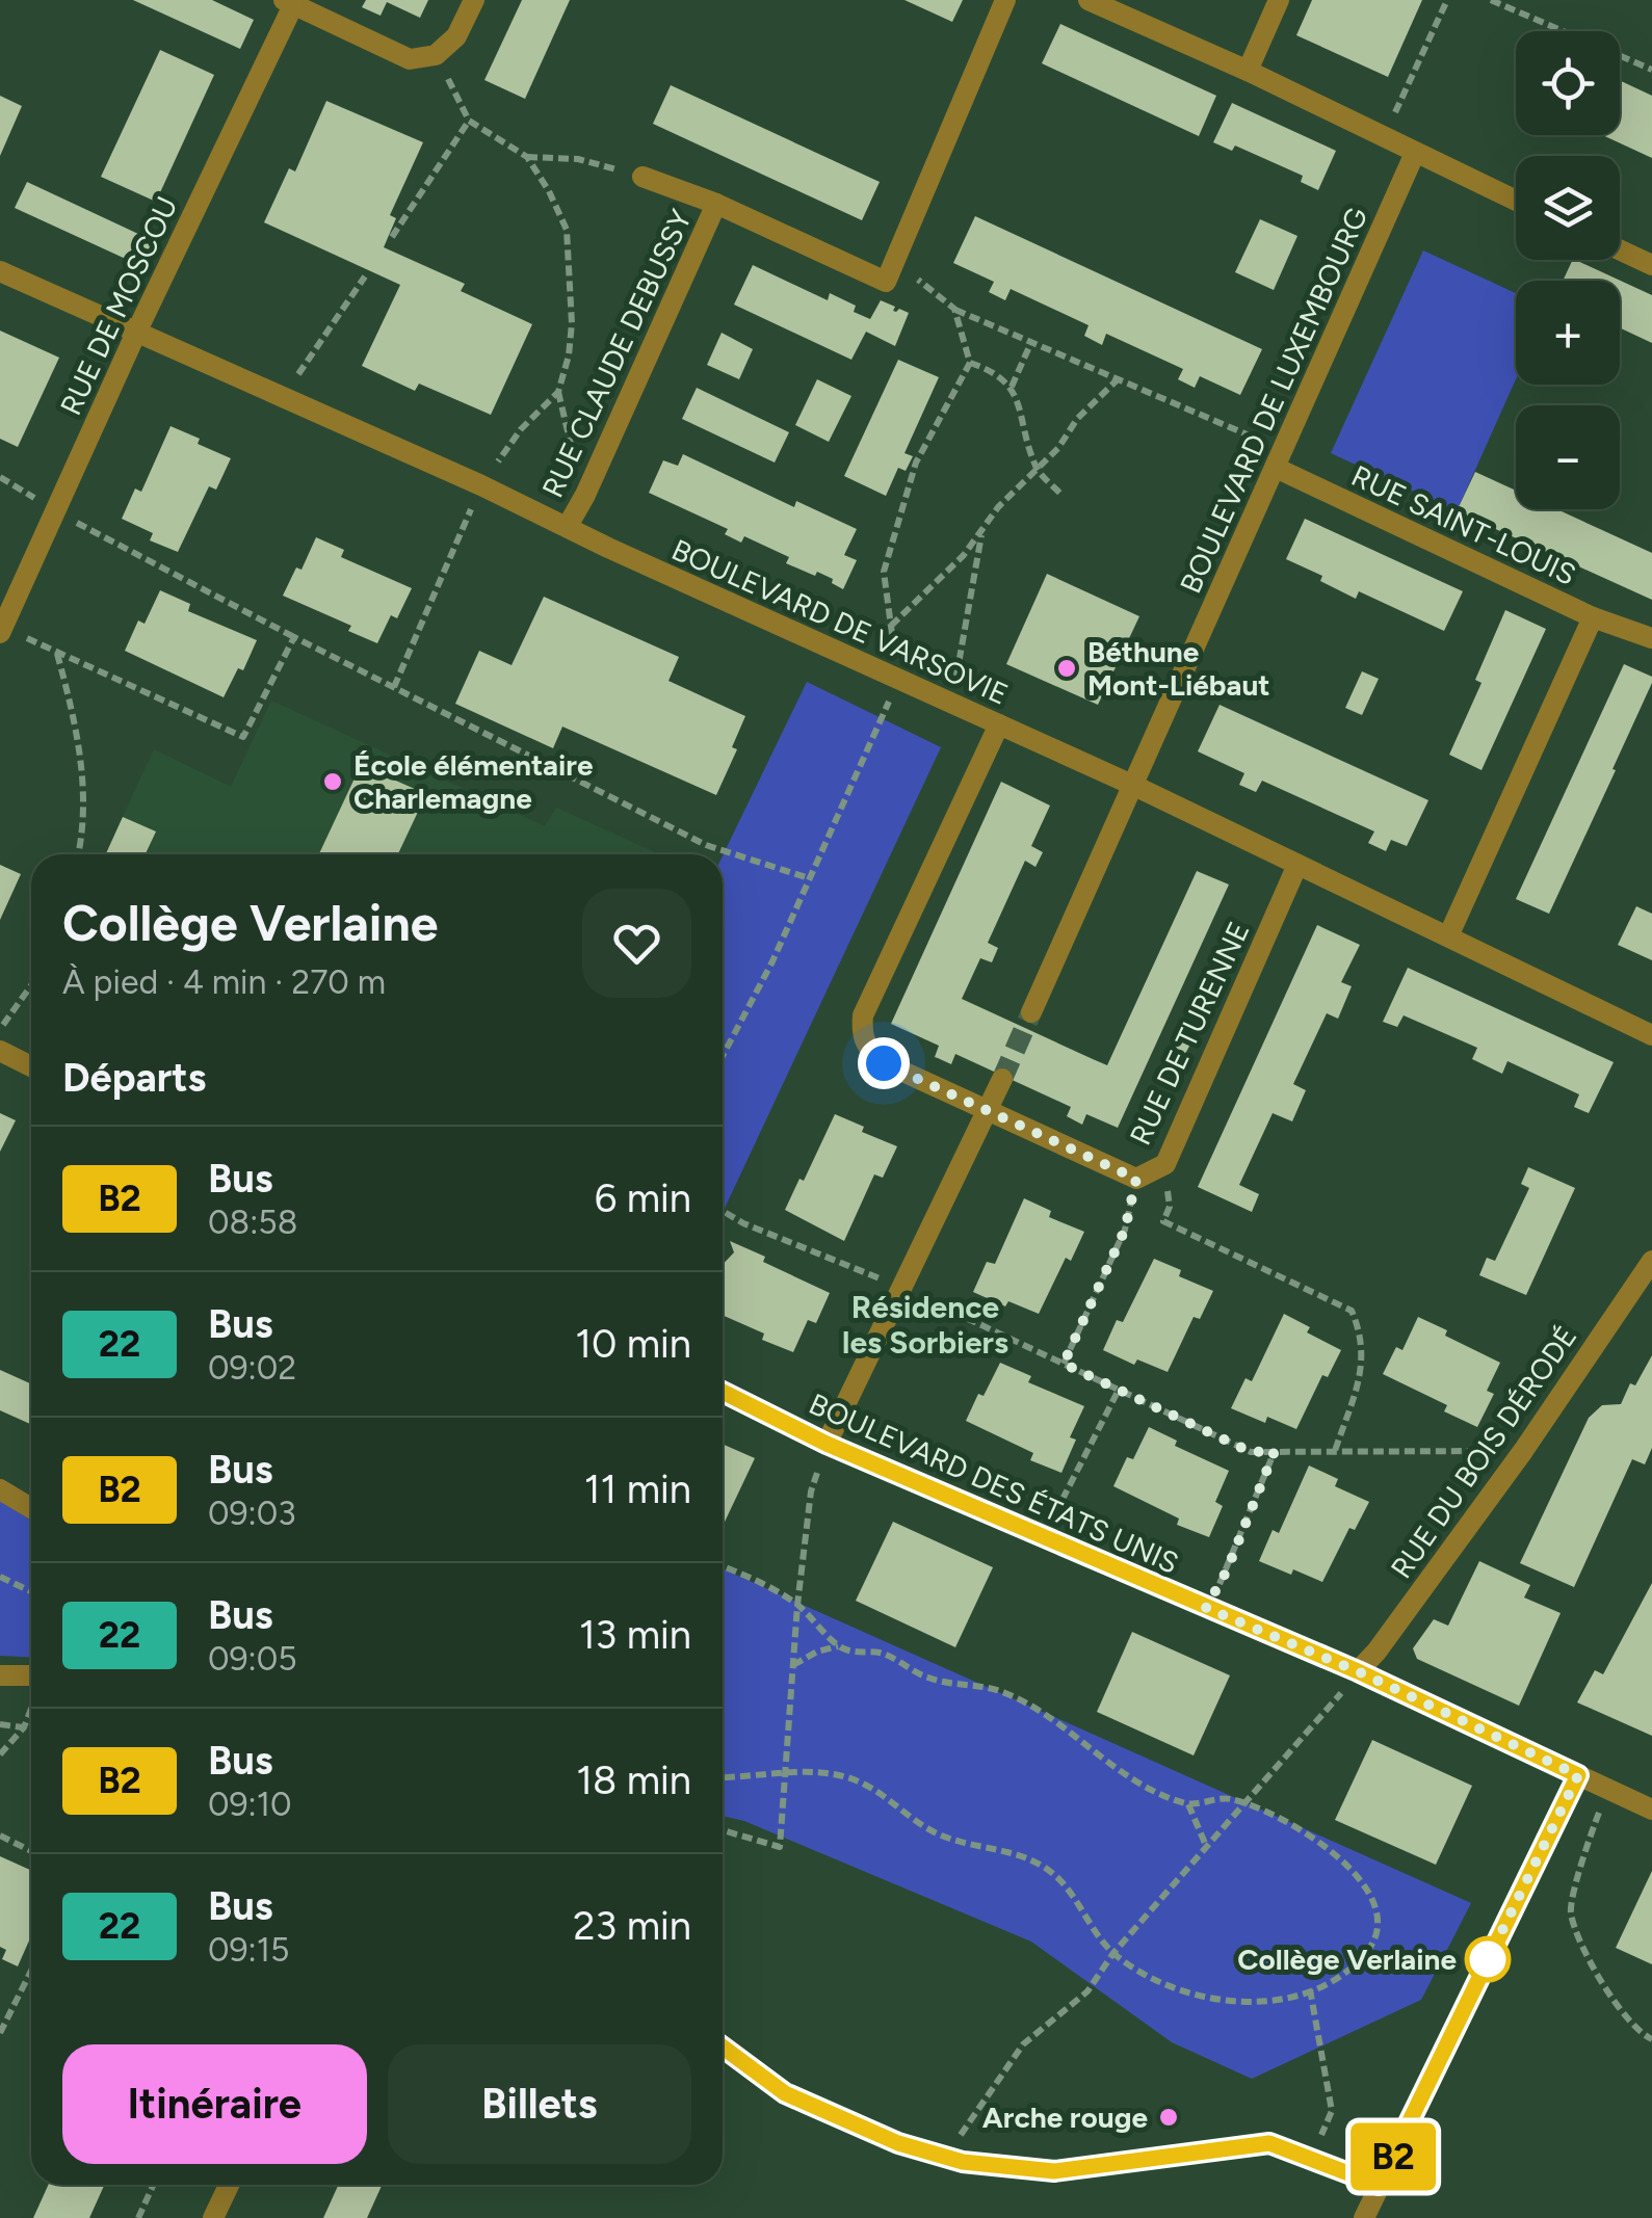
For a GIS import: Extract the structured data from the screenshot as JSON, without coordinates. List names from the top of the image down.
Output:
{
  "streets": {
    "street": [
      "RUE DE MOSCOU",
      "RUE CLAUDE DEBUSSY",
      "BOULEVARD DE LUXEMBOURG",
      "RUE SAINT-LOUIS",
      "BOULEVARD DE VARSOVIE",
      "RUE DE TURENNE",
      "RUE DU BOIS DÉRODÉ",
      "BOULEVARD DES ÉTATS UNIS"
    ]
  },
  "crossings": [
    ["RUE DE MOSCOU", "BOULEVARD DE VARSOVIE"],
    ["RUE CLAUDE DEBUSSY", "BOULEVARD DE VARSOVIE"],
    ["BOULEVARD DE LUXEMBOURG", "RUE SAINT-LOUIS"],
    ["BOULEVARD DE LUXEMBOURG", "BOULEVARD DE VARSOVIE"],
    ["RUE SAINT-LOUIS", "BOULEVARD DE VARSOVIE"],
    ["BOULEVARD DE VARSOVIE", "RUE DE TURENNE"],
    ["RUE DU BOIS DÉRODÉ", "BOULEVARD DES ÉTATS UNIS"]
  ],
  "districts": ["Résidence les Sorbiers"],
  "places": [
    "Béthune Mont-Liébaut",
    "École élémentaire Charlemagne",
    "Collège Verlaine",
    "Arche rouge"
  ],
  "lines": ["bus line B2"],
  "page": {
    "on_map": "B2",
    "map_buttons": ["+", "−"],
    "heading": [
      ["Collège Verlaine", "À pied · 4 min · 270 m"],
      "Départs"
    ],
    "list": [
      {
        "mark": "B2",
        "name": "Bus",
        "note": "08:58",
        "value": "6 min"
      },
      {
        "mark": "22",
        "name": "Bus",
        "note": "09:02",
        "value": "10 min"
      },
      {
        "mark": "B2",
        "name": "Bus",
        "note": "09:03",
        "value": "11 min"
      },
      {
        "mark": "22",
        "name": "Bus",
        "note": "09:05",
        "value": "13 min"
      },
      {
        "mark": "B2",
        "name": "Bus",
        "note": "09:10",
        "value": "18 min"
      },
      {
        "mark": "22",
        "name": "Bus",
        "note": "09:15",
        "value": "23 min"
      }
    ],
    "buttons": ["Itinéraire", "Billets"]
  }
}
